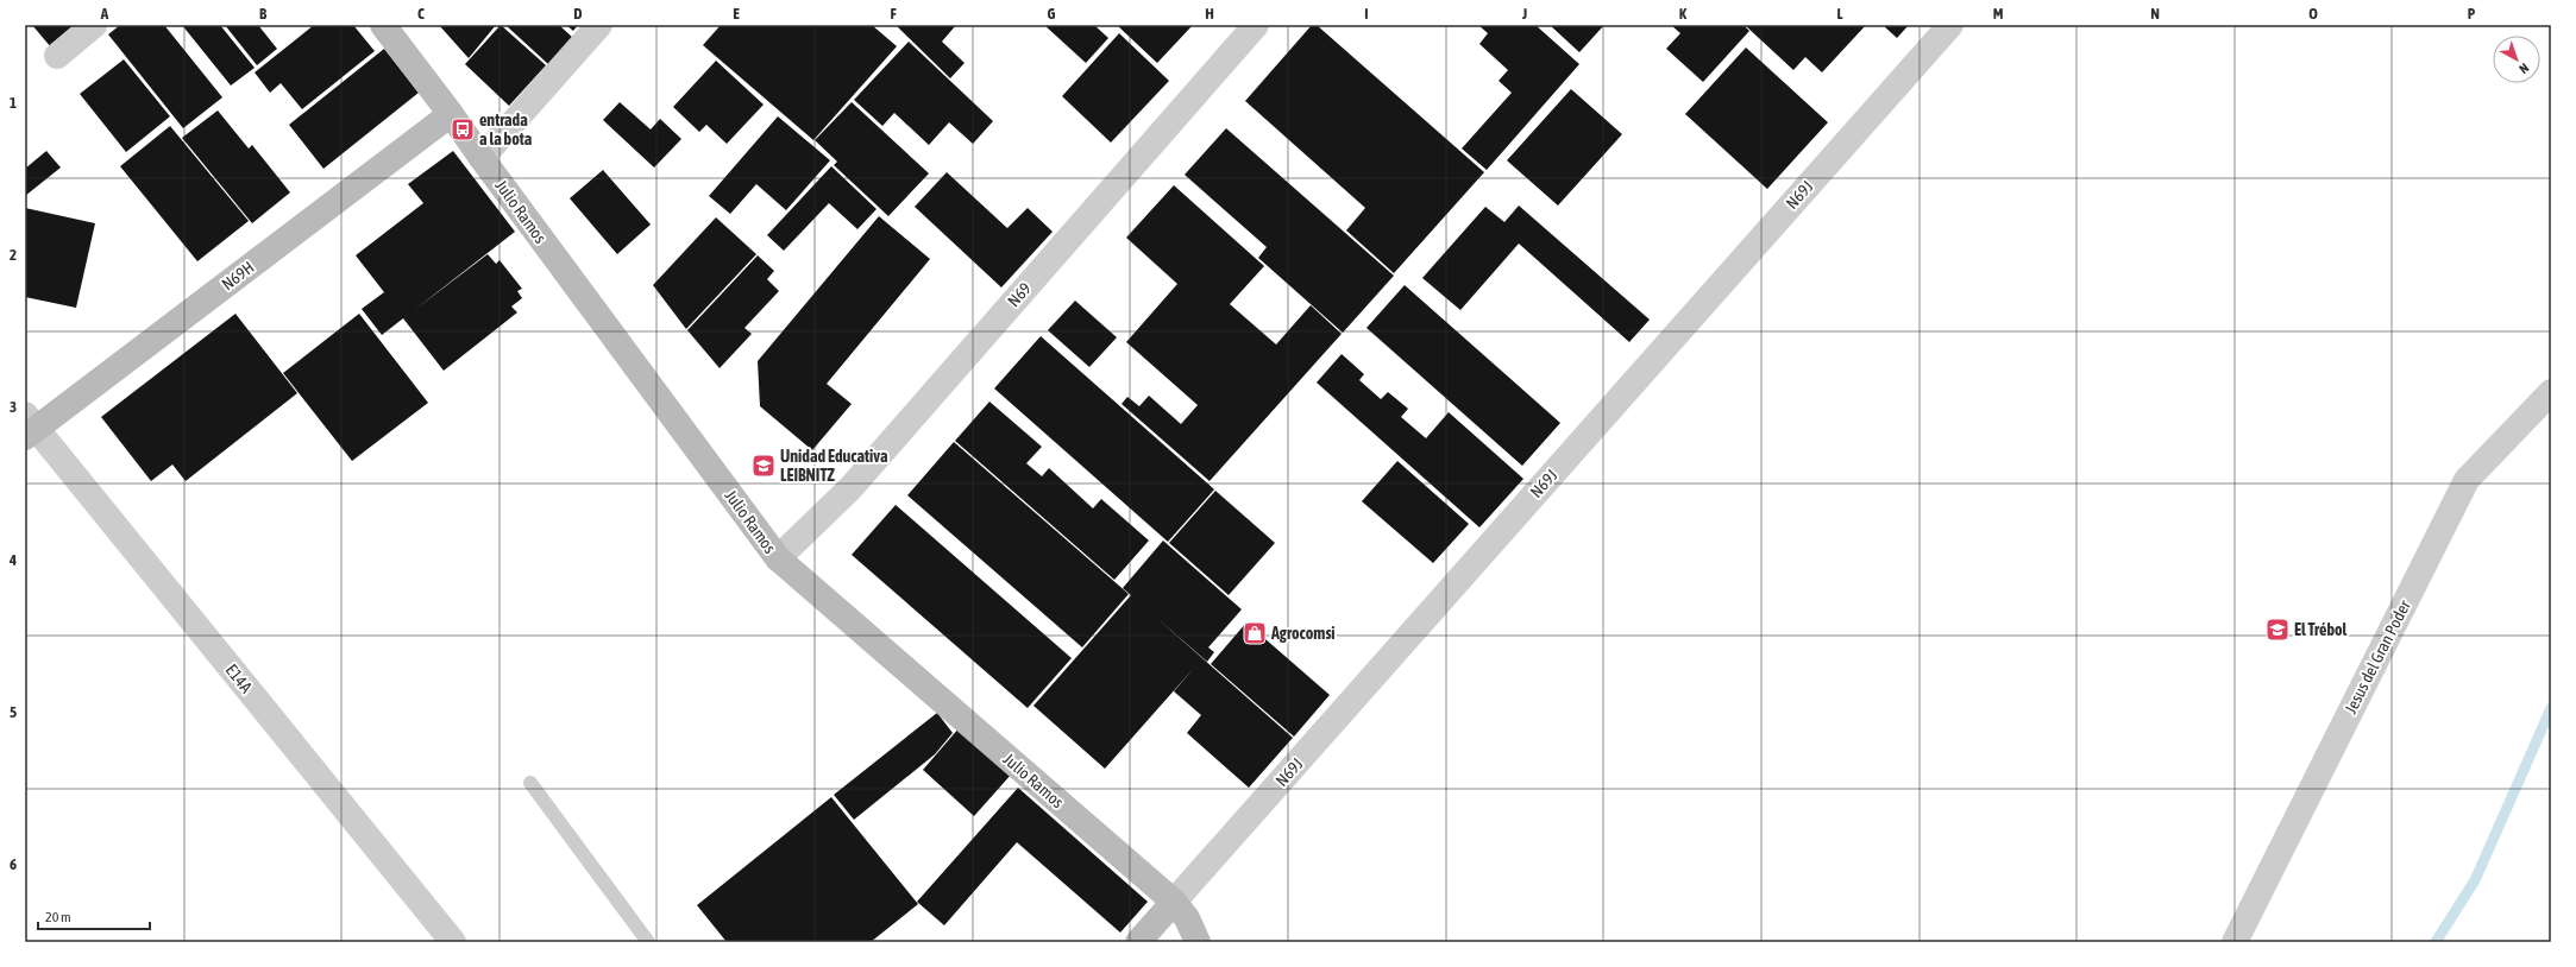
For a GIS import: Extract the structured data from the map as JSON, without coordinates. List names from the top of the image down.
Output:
{
  "streets": {
    "street": [
      "N69J",
      "Julio Ramos",
      "N69H",
      "N69",
      "Jesus del Gran Poder",
      "E14A"
    ]
  },
  "crossings": [
    ["N69J", "Julio Ramos"],
    ["Julio Ramos", "N69H"],
    ["Julio Ramos", "N69"],
    ["N69H", "E14A"]
  ],
  "places": {
    "bus stop": ["entrada a la bota"],
    "school or university": ["Unidad Educativa LEIBNITZ", "El Trébol"],
    "shop": ["Agrocomsi"]
  },
  "scale_bar": "20 m",
  "north": "bottom right",
  "grid": {
    "columns": [
      "A",
      "B",
      "C",
      "D",
      "E",
      "F",
      "G",
      "H",
      "I",
      "J",
      "K",
      "L",
      "M",
      "N",
      "O",
      "P"
    ],
    "rows": [
      "1",
      "2",
      "3",
      "4",
      "5",
      "6"
    ]
  }
}
